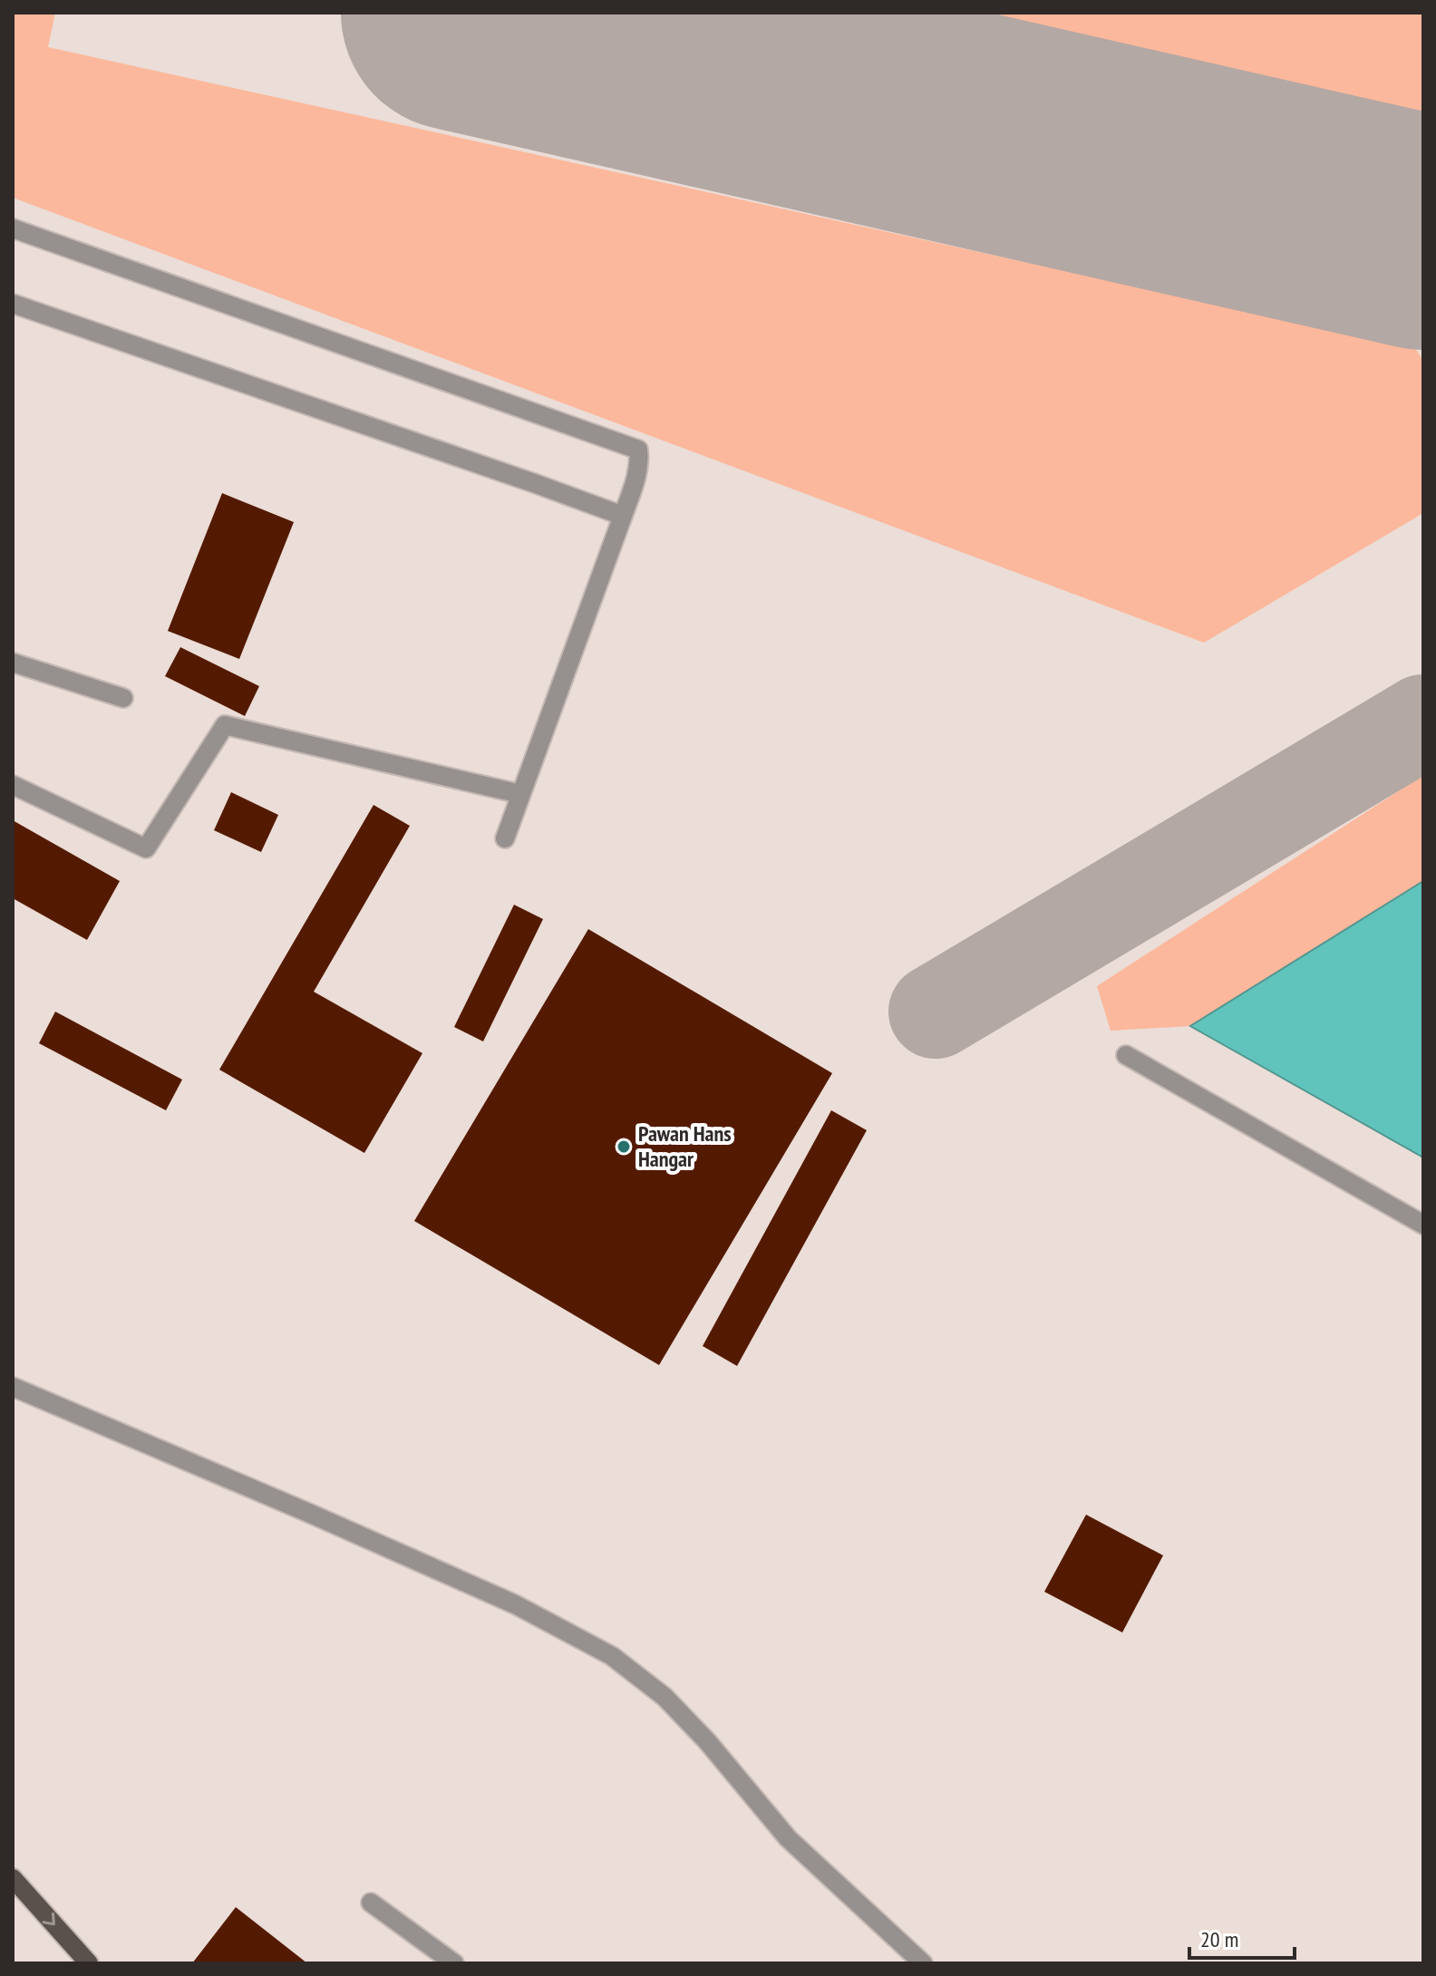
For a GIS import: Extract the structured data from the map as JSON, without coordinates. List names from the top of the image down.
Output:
{
  "places": ["Pawan Hans Hangar"],
  "scale_bar": "20 m"
}
